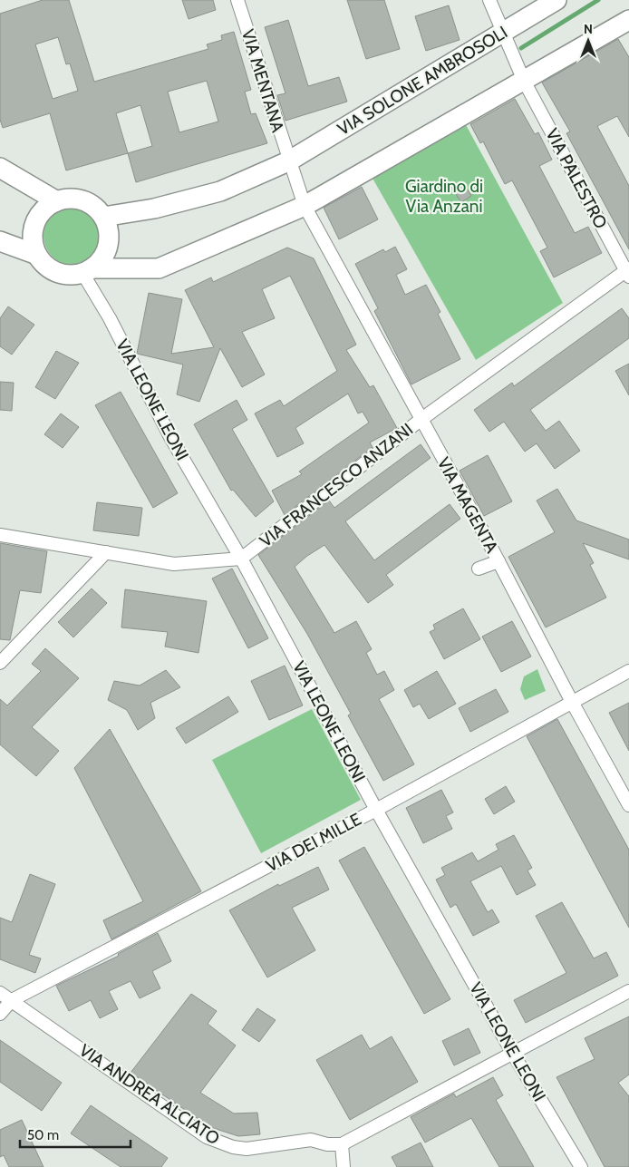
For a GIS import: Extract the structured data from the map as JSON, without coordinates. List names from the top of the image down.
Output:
{
  "streets": {
    "main road": ["VIA SOLONE AMBROSOLI"],
    "street": [
      "VIA MENTANA",
      "VIA PALESTRO",
      "VIA LEONE LEONI",
      "VIA FRANCESCO ANZANI",
      "VIA MAGENTA",
      "VIA DEI MILLE",
      "VIA ANDREA ALCIATO"
    ]
  },
  "crossings": [
    ["VIA MENTANA", "VIA SOLONE AMBROSOLI"],
    ["VIA MENTANA", "VIA MAGENTA"],
    ["VIA SOLONE AMBROSOLI", "VIA PALESTRO"],
    ["VIA SOLONE AMBROSOLI", "VIA LEONE LEONI"],
    ["VIA PALESTRO", "VIA FRANCESCO ANZANI"],
    ["VIA LEONE LEONI", "VIA FRANCESCO ANZANI"],
    ["VIA LEONE LEONI", "VIA DEI MILLE"],
    ["VIA FRANCESCO ANZANI", "VIA MAGENTA"],
    ["VIA MAGENTA", "VIA DEI MILLE"],
    ["VIA DEI MILLE", "VIA ANDREA ALCIATO"]
  ],
  "parks": ["Giardino di Via Anzani"],
  "scale_bar": "50 m",
  "north": "top"
}
